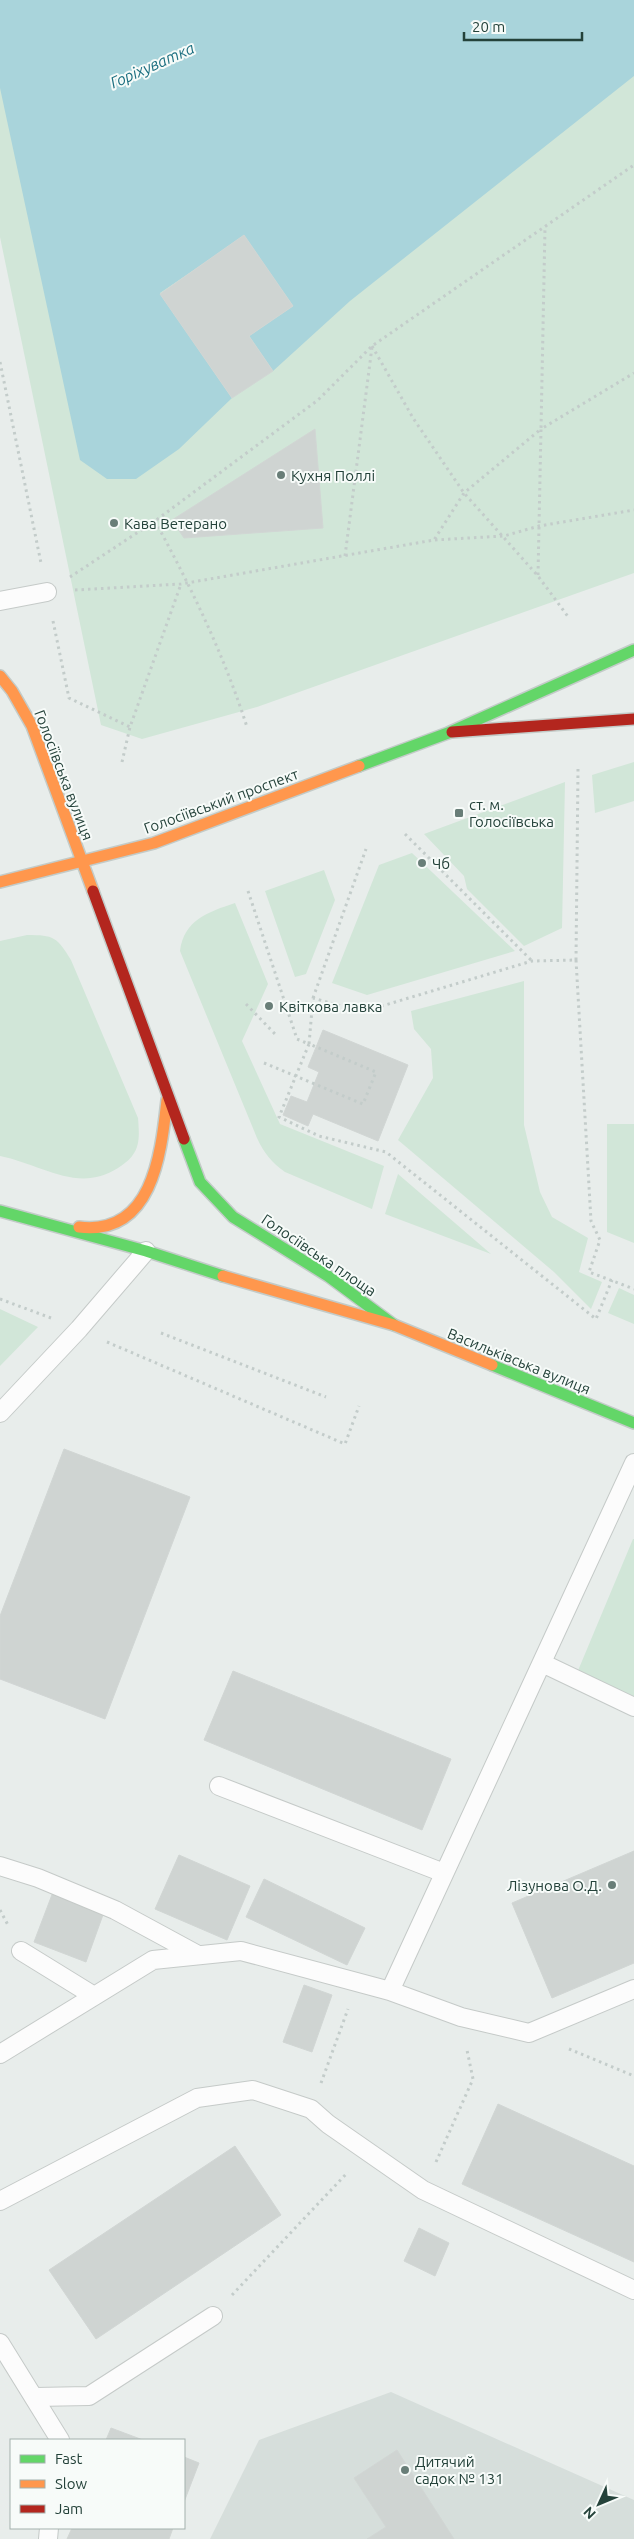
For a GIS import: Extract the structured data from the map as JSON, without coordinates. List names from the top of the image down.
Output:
{
  "streets": {
    "main road": [
      "Голосіївська вулиця",
      "Голосіївський проспект",
      "Голосіївська площа",
      "Васильківська вулиця"
    ]
  },
  "crossings": [
    ["Голосіївська вулиця", "Голосіївський проспект"],
    ["Голосіївська вулиця", "Голосіївська площа"],
    ["Голосіївський проспект", "Голосіївська площа"],
    ["Голосіївська площа", "Васильківська вулиця"]
  ],
  "water": ["Горіхуватка"],
  "places": {
    "other": [
      "Кухня Поллі",
      "Кава Ветерано",
      "Чб",
      "Квіткова лавка",
      "Лізунова О.Д.",
      "Дитячий садок № 131"
    ],
    "transit": ["ст. м. Голосіївська"]
  },
  "legend": ["Fast", "Slow", "Jam"],
  "scale_bar": "20 m",
  "north": "bottom left"
}
